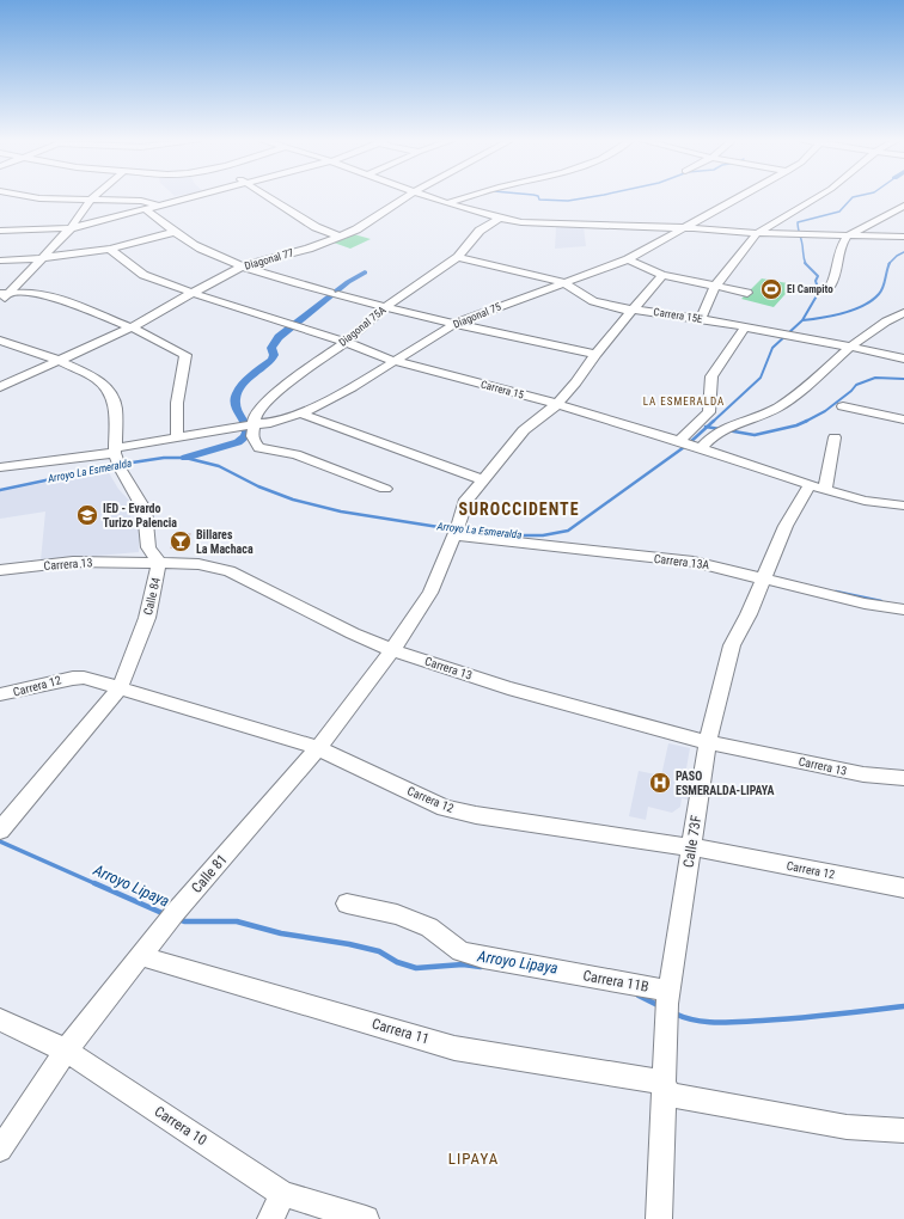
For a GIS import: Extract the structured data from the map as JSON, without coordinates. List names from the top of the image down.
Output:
{
  "streets": {
    "street": [
      "Diagonal 77",
      "Diagonal 75",
      "Carrera 15E",
      "Diagonal 75A",
      "Carrera 15",
      "Carrera 13A",
      "Carrera 13",
      "Calle 84",
      "Carrera 12",
      "Calle 73F",
      "Calle 81",
      "Carrera 11B",
      "Carrera 11",
      "Carrera 10"
    ]
  },
  "crossings": [
    ["Diagonal 77", "Carrera 15"],
    ["Diagonal 77", "Calle 84"],
    ["Diagonal 75", "Carrera 15E"],
    ["Diagonal 75", "Diagonal 75A"],
    ["Diagonal 75", "Carrera 15"],
    ["Diagonal 75", "Calle 84"],
    ["Carrera 15E", "Diagonal 75A"],
    ["Carrera 15E", "Calle 81"],
    ["Diagonal 75A", "Carrera 15"],
    ["Carrera 15", "Calle 73F"],
    ["Carrera 15", "Calle 81"],
    ["Carrera 13A", "Calle 73F"],
    ["Carrera 13A", "Calle 81"],
    ["Carrera 13", "Calle 84"],
    ["Carrera 13", "Calle 73F"],
    ["Carrera 13", "Calle 81"],
    ["Calle 84", "Carrera 12"],
    ["Carrera 12", "Calle 73F"],
    ["Carrera 12", "Calle 81"],
    ["Calle 73F", "Carrera 11B"],
    ["Calle 73F", "Carrera 11"],
    ["Calle 81", "Carrera 11"],
    ["Calle 81", "Carrera 10"]
  ],
  "districts": ["LA ESMERALDA", "SUROCCIDENTE", "LIPAYA"],
  "water": ["Arroyo La Esmeralda", "Arroyo Lipaya"],
  "places": {
    "sports": ["El Campito"],
    "school or university": ["IED - Evardo Turizo Palencia"],
    "bar": ["Billares La Machaca"],
    "hospital": ["PASO ESMERALDA-LIPAYA"]
  }
}
